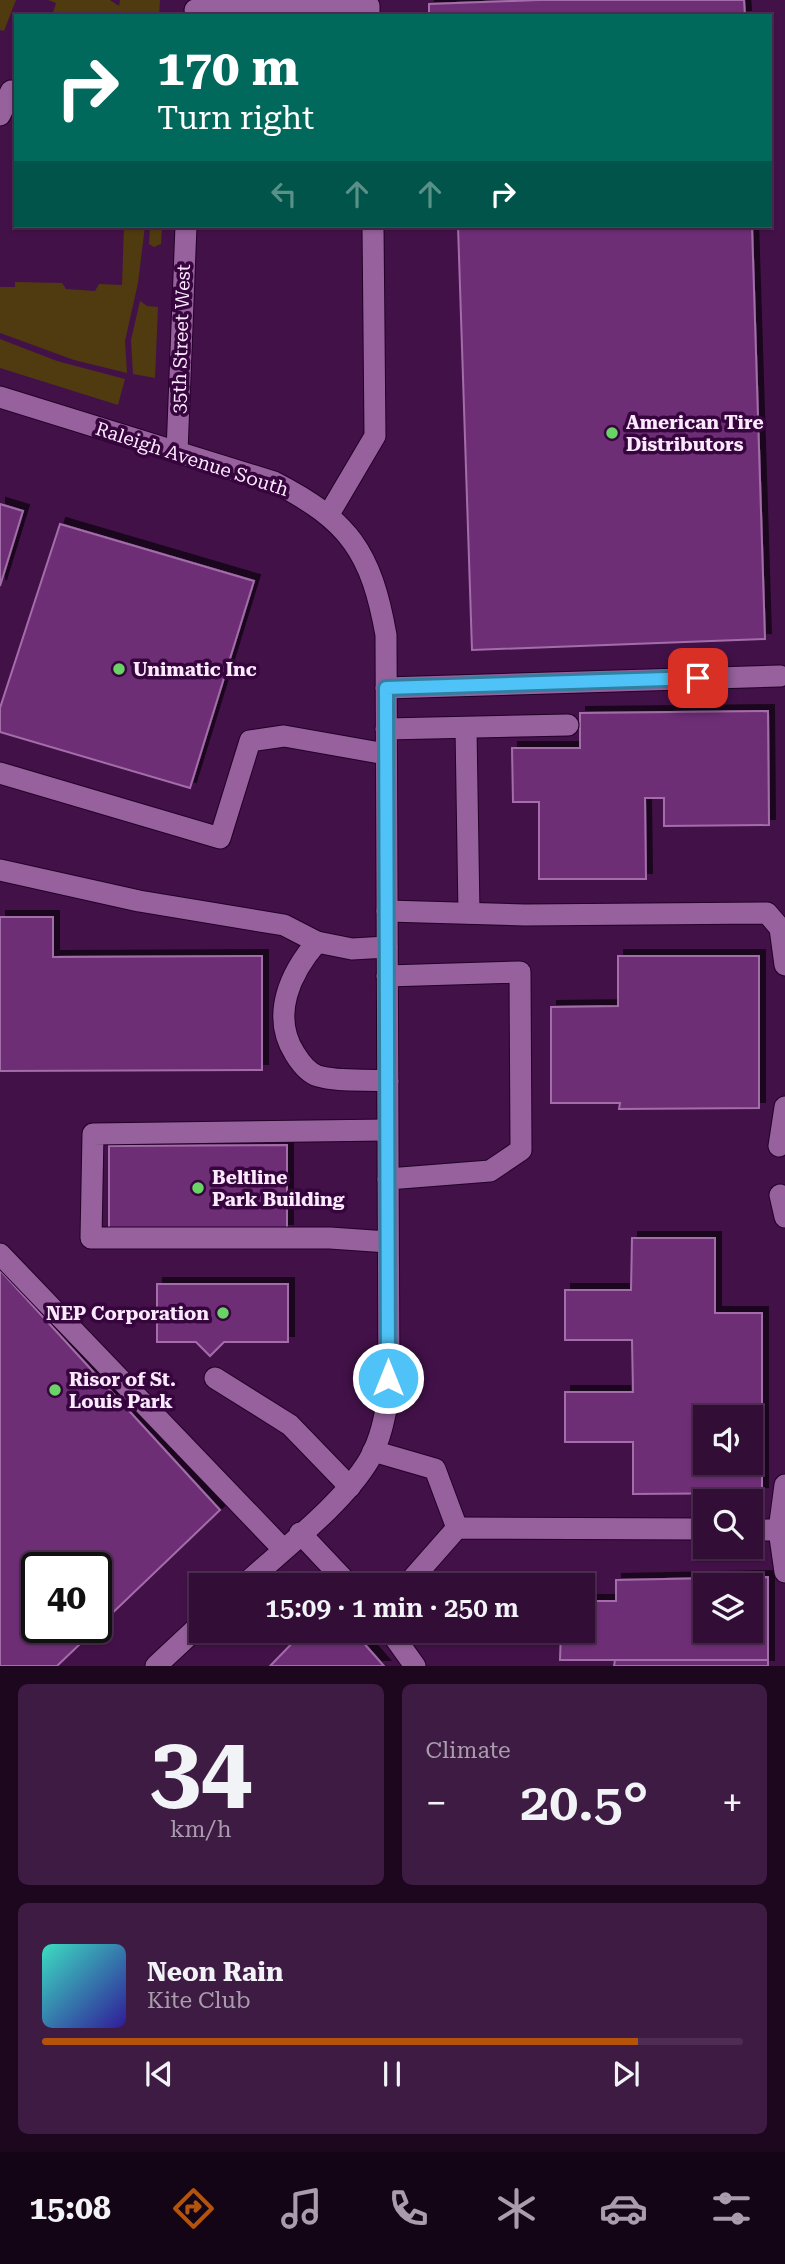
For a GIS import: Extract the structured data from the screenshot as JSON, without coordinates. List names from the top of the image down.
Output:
{
  "streets": {
    "street": ["35th Street West", "Raleigh Avenue South"]
  },
  "crossings": [
    ["35th Street West", "Raleigh Avenue South"]
  ],
  "places": [
    "American Tire Distributors",
    "Unimatic Inc",
    "Beltline Park Building",
    "NEP Corporation",
    "Risor of St. Louis Park"
  ],
  "page": {
    "turn": ["170 m", "Turn right"],
    "limit": "40",
    "trip": "15:09 · 1 min · 250 m",
    "tile": [
      ["34", "km/h"],
      "Climate"
    ],
    "heat": ["−", "20.5°", "+"],
    "song": ["Neon Rain", "Kite Club"],
    "tabs": "15:08"
  }
}
